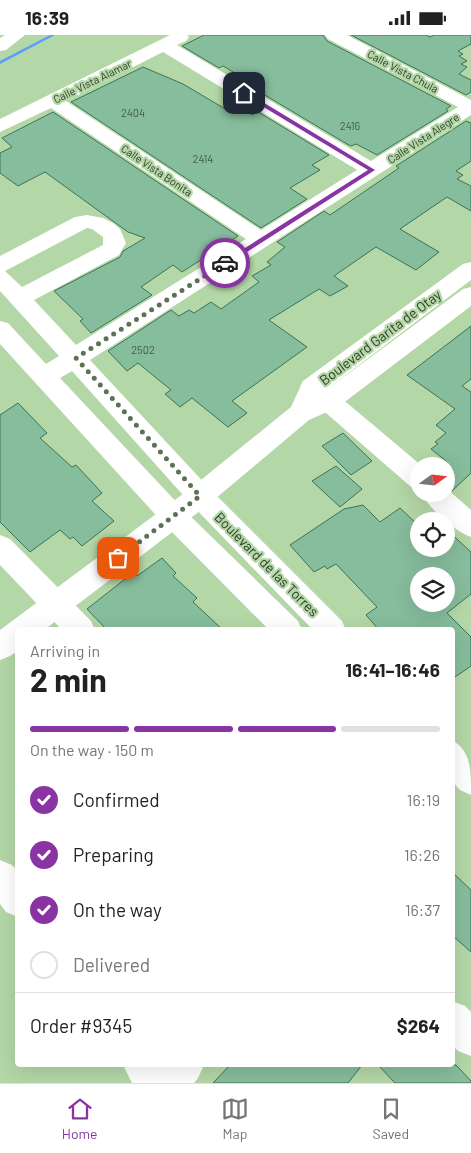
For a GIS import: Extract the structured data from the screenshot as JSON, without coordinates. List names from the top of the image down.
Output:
{
  "streets": {
    "street": [
      "Calle Vista Chula",
      "Calle Vista Alamar",
      "Calle Vista Alegre",
      "Calle Vista Bonita",
      "Boulevard Garita de Otay",
      "Boulevard de las Torres"
    ]
  },
  "crossings": [
    ["Calle Vista Chula", "Calle Vista Alegre"],
    ["Calle Vista Alamar", "Calle Vista Bonita"],
    ["Calle Vista Alegre", "Calle Vista Bonita"],
    ["Calle Vista Alegre", "Boulevard de las Torres"],
    ["Boulevard Garita de Otay", "Boulevard de las Torres"]
  ],
  "house_numbers": [
    "2404",
    "2416",
    "2414",
    "2502"
  ],
  "north": "right",
  "page": {
    "status": "16:39",
    "heading": ["2 min", "Arriving in", "16:41–16:46"],
    "panel": ["Order #9345", "$264"],
    "bar": "On the way · 150 m",
    "list": [
      ["Confirmed", "16:19"],
      ["Preparing", "16:26"],
      ["On the way", "16:37"],
      "Delivered"
    ],
    "tabs": ["Home", "Map", "Saved"]
  }
}
